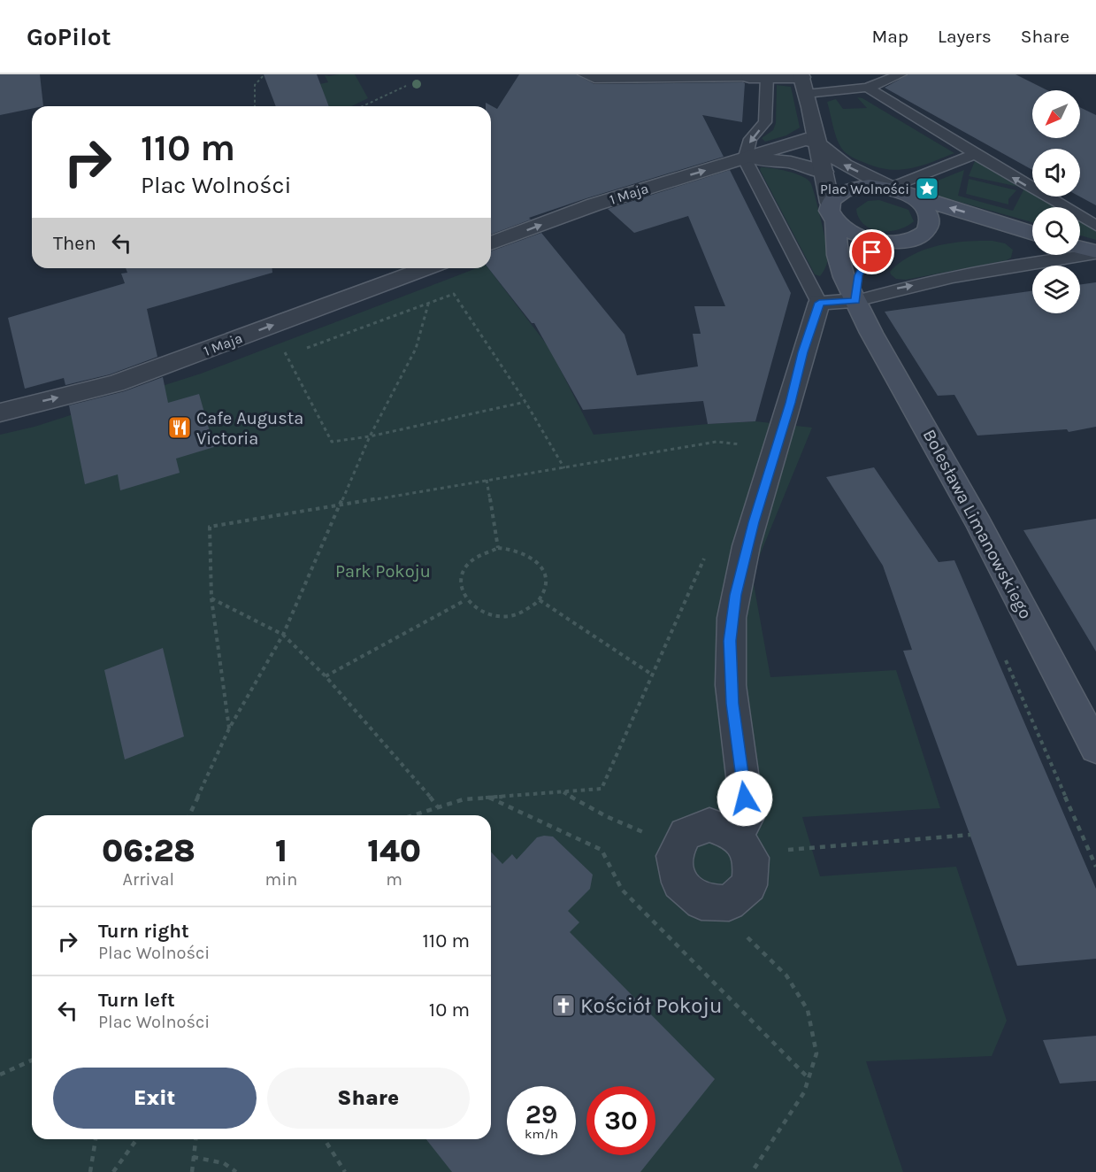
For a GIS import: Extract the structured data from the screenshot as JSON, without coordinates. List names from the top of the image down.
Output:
{
  "streets": {
    "main road": ["Bolesława Limanowskiego"],
    "street": ["1 Maja"]
  },
  "one_way": ["1 Maja"],
  "parks": ["Park Pokoju"],
  "places": {
    "place": ["Plac Wolności"],
    "restaurant": ["Cafe Augusta Victoria"],
    "church": ["Kościół Pokoju"]
  },
  "north": "bottom left",
  "page": {
    "header": "GoPilot",
    "nav": ["Map", "Layers", "Share"],
    "turn": ["110 m", "Plac Wolności"],
    "then": "Then",
    "eta": [
      "06:28",
      "Arrival",
      "1",
      "min",
      "140",
      "m"
    ],
    "list": [
      {
        "name": "Turn right",
        "note": "Plac Wolności",
        "value": "110 m"
      },
      {
        "name": "Turn left",
        "note": "Plac Wolności",
        "value": "10 m"
      }
    ],
    "buttons": ["Exit", "Share"],
    "speed": "29 km/h",
    "limit": "30"
  }
}
